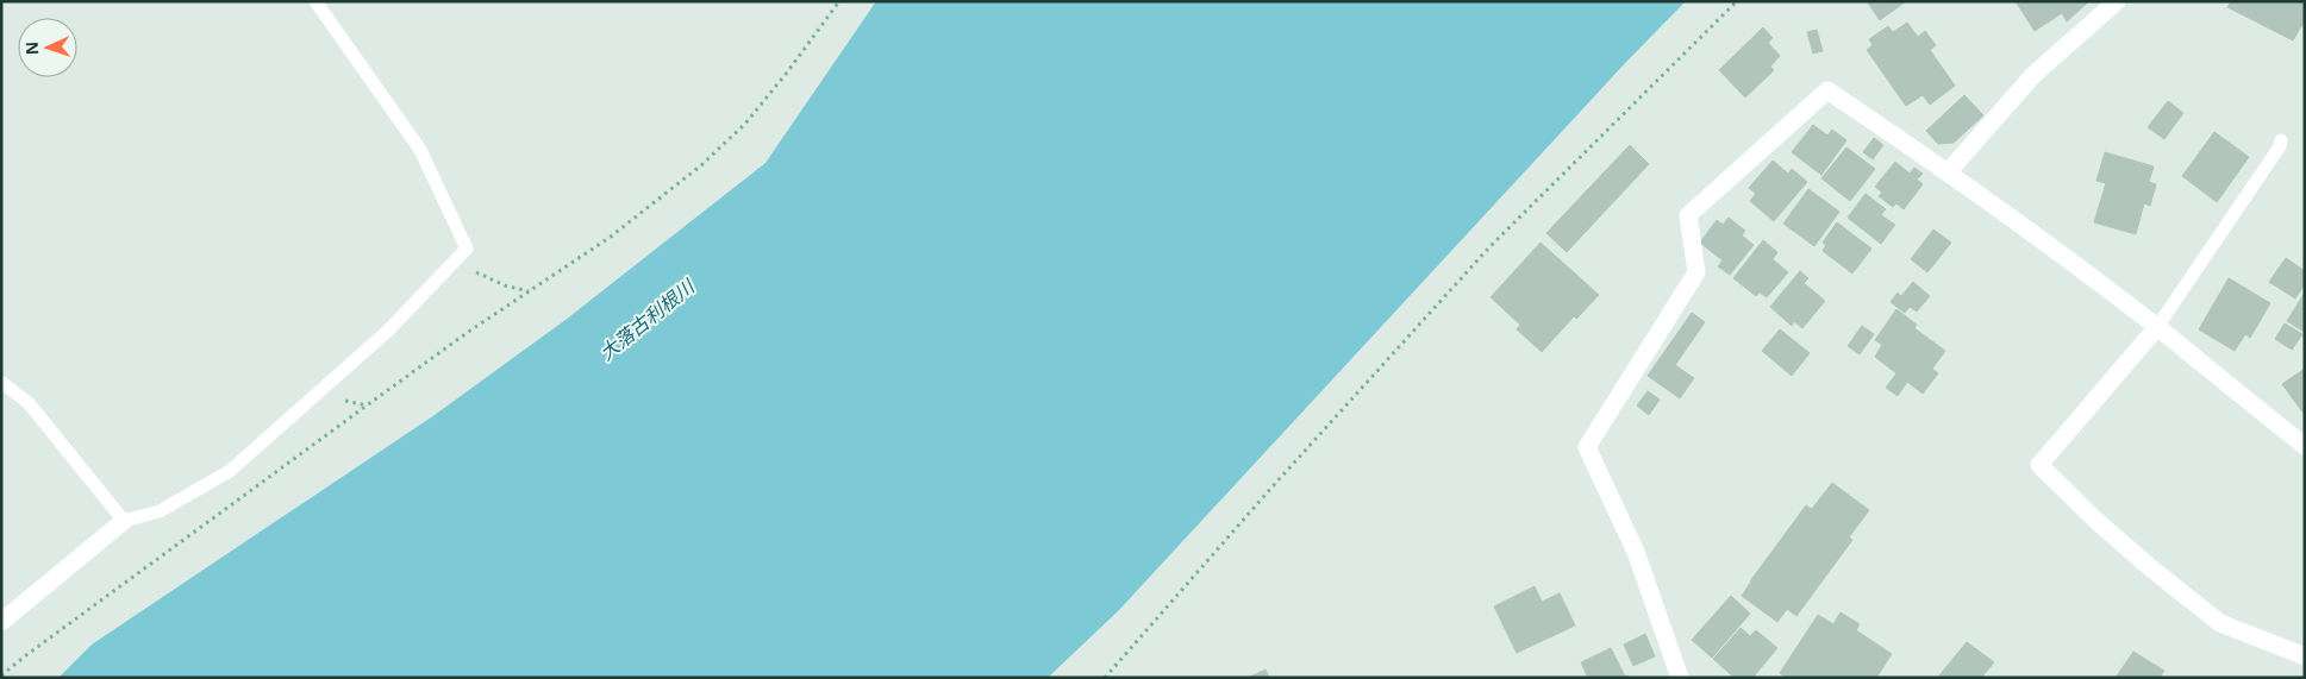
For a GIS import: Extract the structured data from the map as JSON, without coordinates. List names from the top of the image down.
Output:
{
  "water": ["大落古利根川"],
  "north": "left"
}
